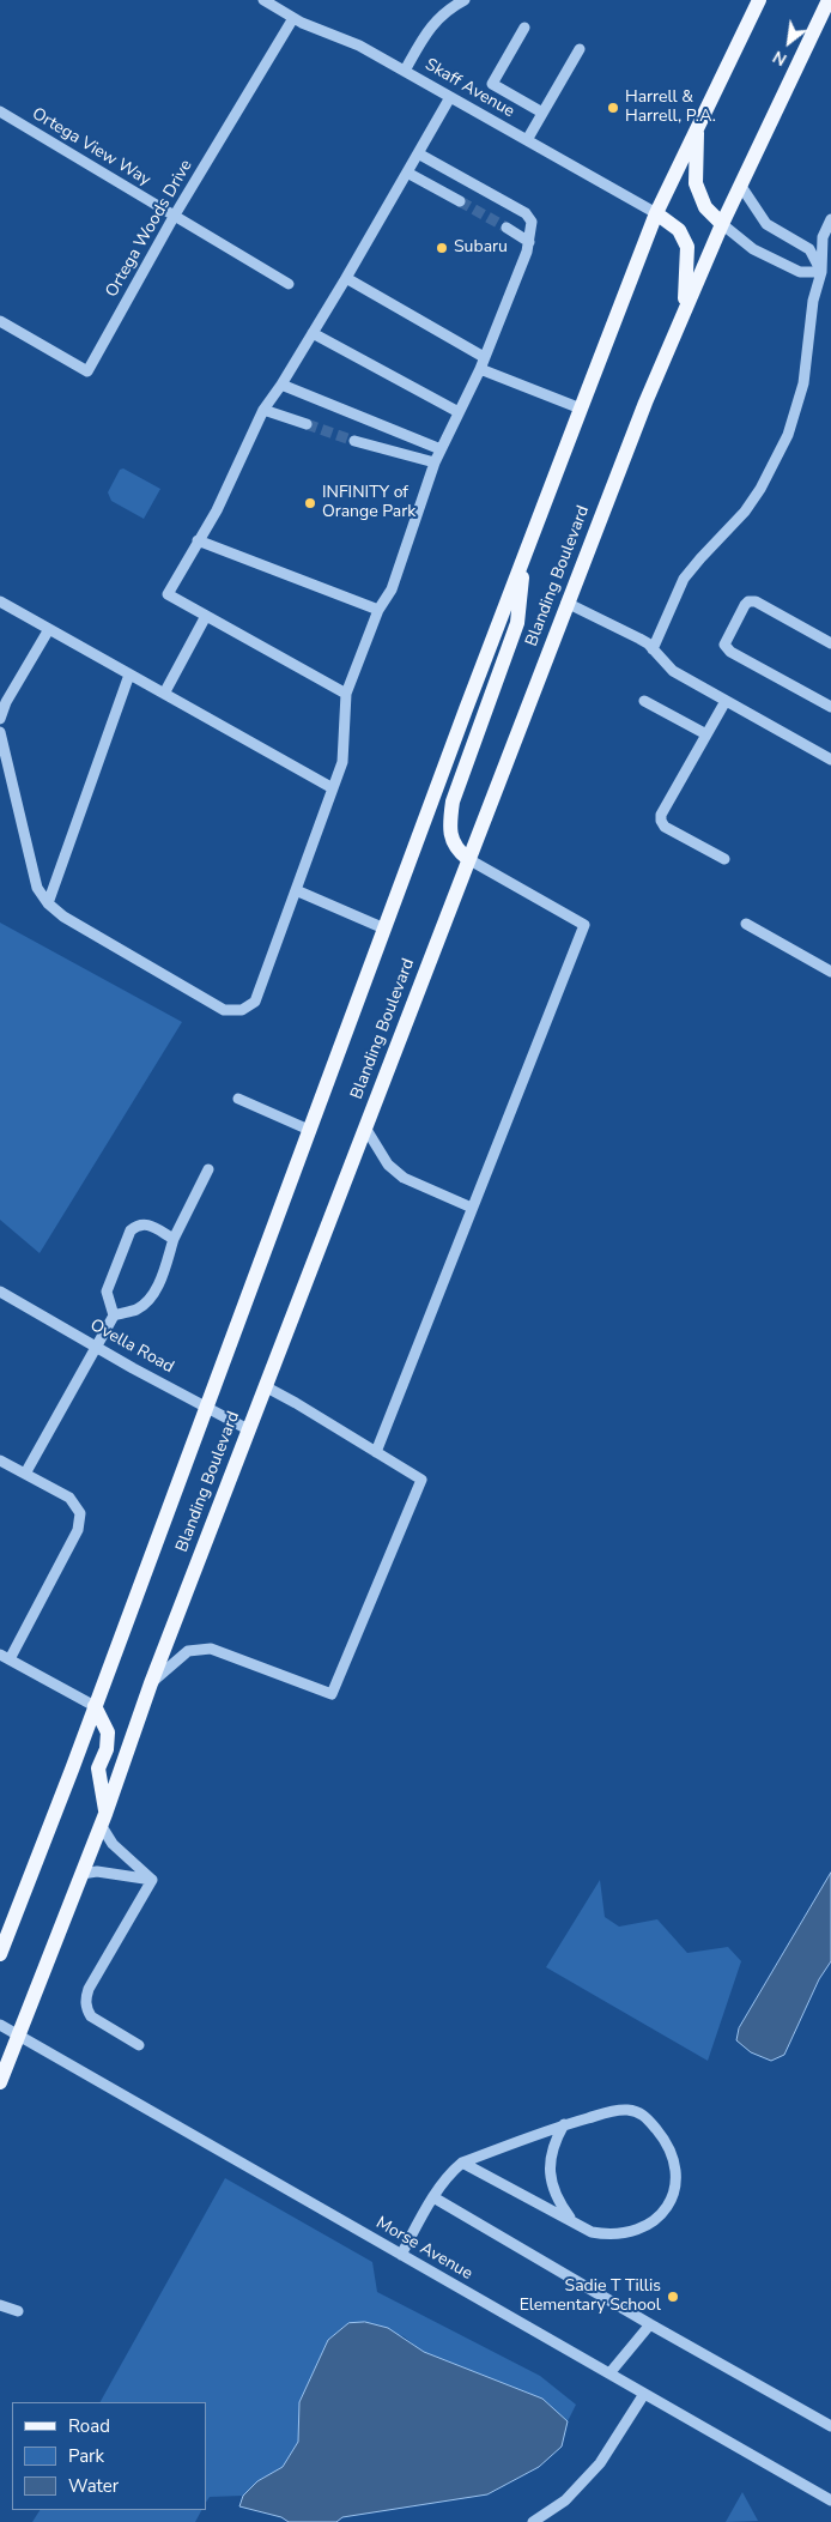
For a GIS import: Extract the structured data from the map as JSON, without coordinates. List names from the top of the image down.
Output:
{
  "streets": {
    "main road": ["Blanding Boulevard"],
    "street": [
      "Skaff Avenue",
      "Ortega View Way",
      "Ortega Woods Drive",
      "Ovella Road",
      "Morse Avenue"
    ]
  },
  "crossings": [
    ["Skaff Avenue", "Ortega Woods Drive"],
    ["Skaff Avenue", "Blanding Boulevard"],
    ["Ortega View Way", "Ortega Woods Drive"],
    ["Blanding Boulevard", "Ovella Road"],
    ["Blanding Boulevard", "Morse Avenue"]
  ],
  "places": [
    "Harrell & Harrell, P.A.",
    "Subaru",
    "INFINITY of Orange Park",
    "Sadie T Tillis Elementary School"
  ],
  "legend": ["Road", "Park", "Water"],
  "north": "bottom left"
}
